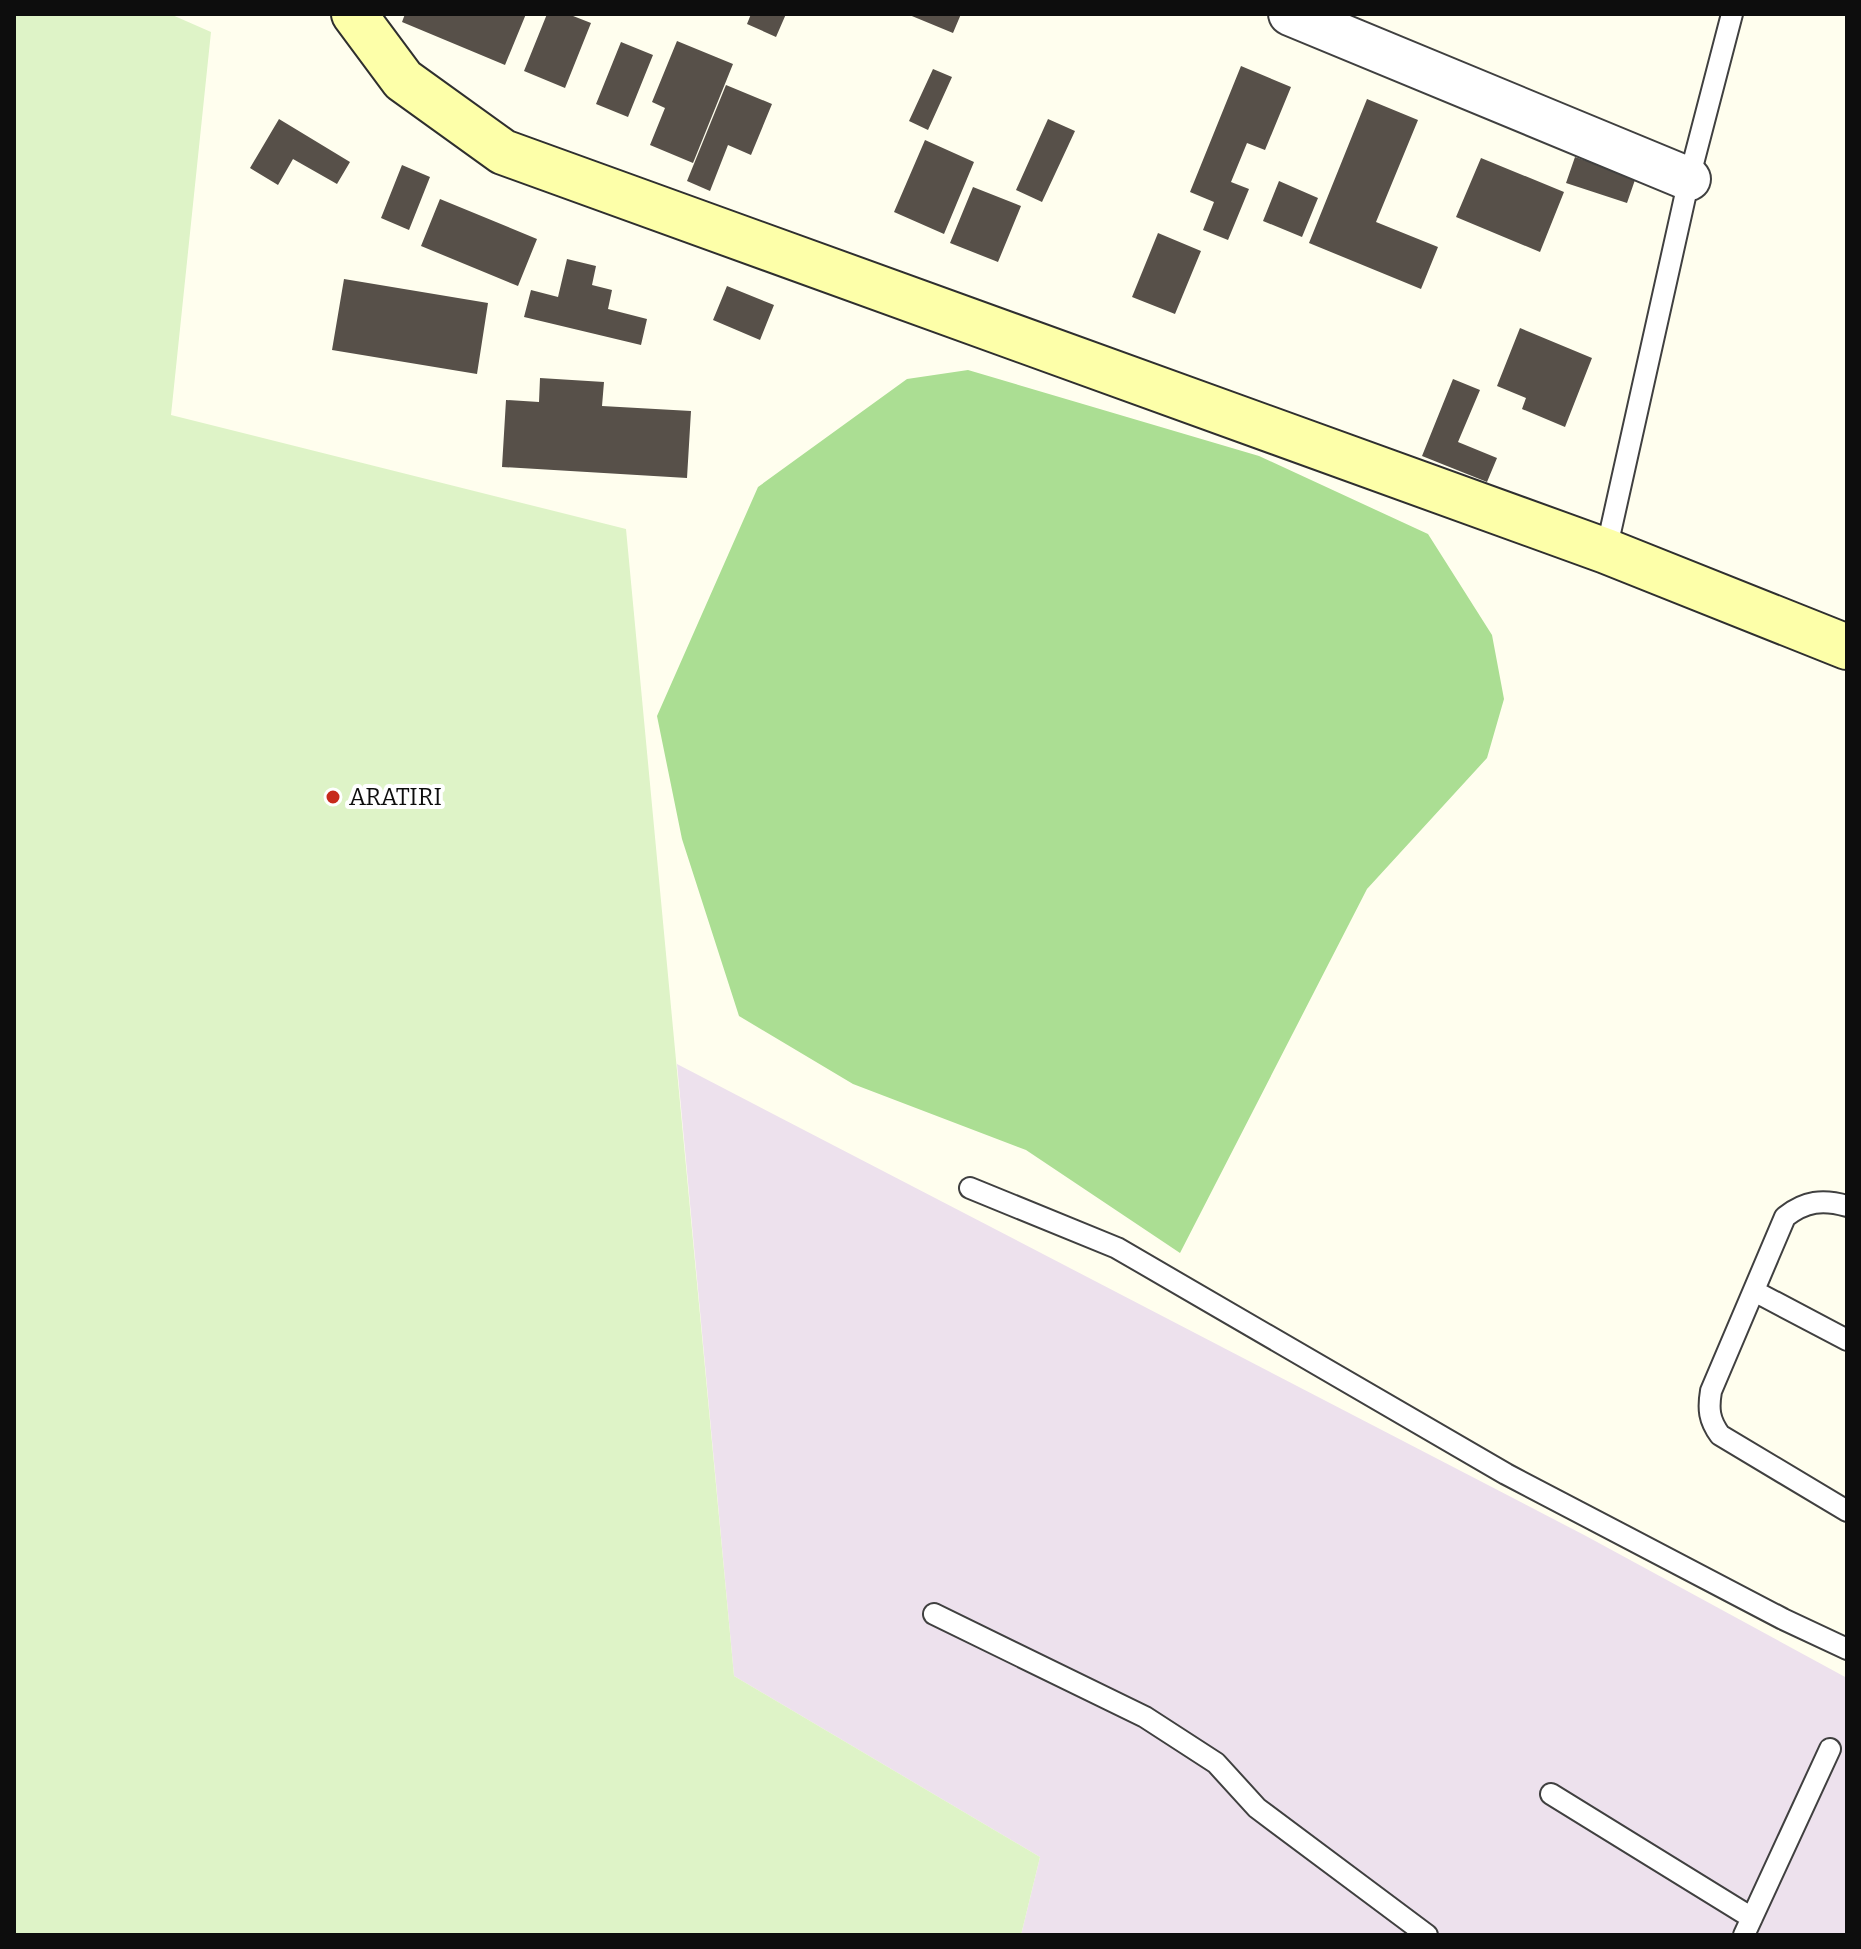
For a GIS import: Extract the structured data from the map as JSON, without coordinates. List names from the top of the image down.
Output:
{
  "places": ["ARATIRI"]
}
